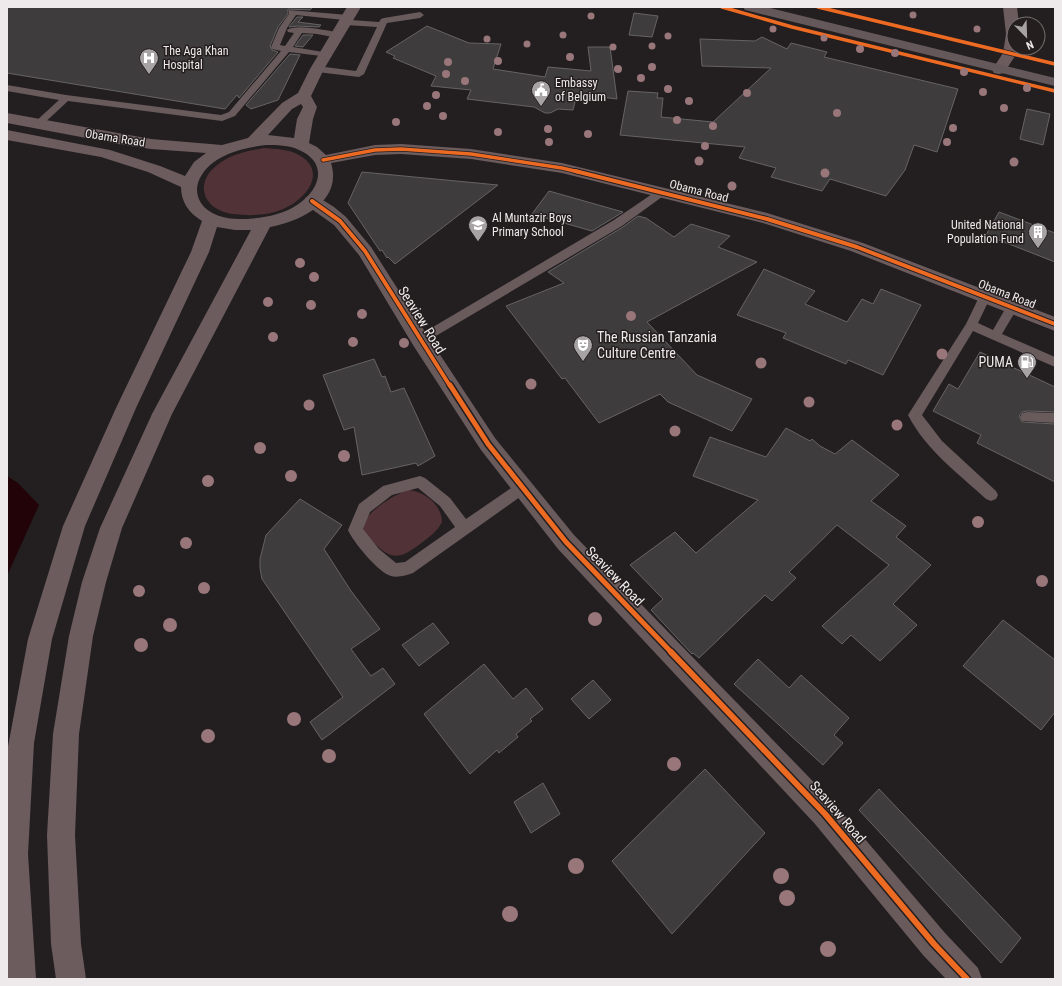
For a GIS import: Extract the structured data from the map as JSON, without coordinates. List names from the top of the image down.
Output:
{
  "streets": {
    "main road": ["Obama Road"],
    "street": ["Seaview Road"]
  },
  "crossings": [
    ["Obama Road", "Seaview Road"]
  ],
  "places": {
    "hospital": ["The Aga Khan Hospital"],
    "public building": ["Embassy of Belgium"],
    "school or university": ["Al Muntazir Boys Primary School"],
    "building": ["United National Population Fund"],
    "theatre": ["The Russian Tanzania Culture Centre"],
    "fuel station": ["PUMA"]
  },
  "north": "bottom right"
}
